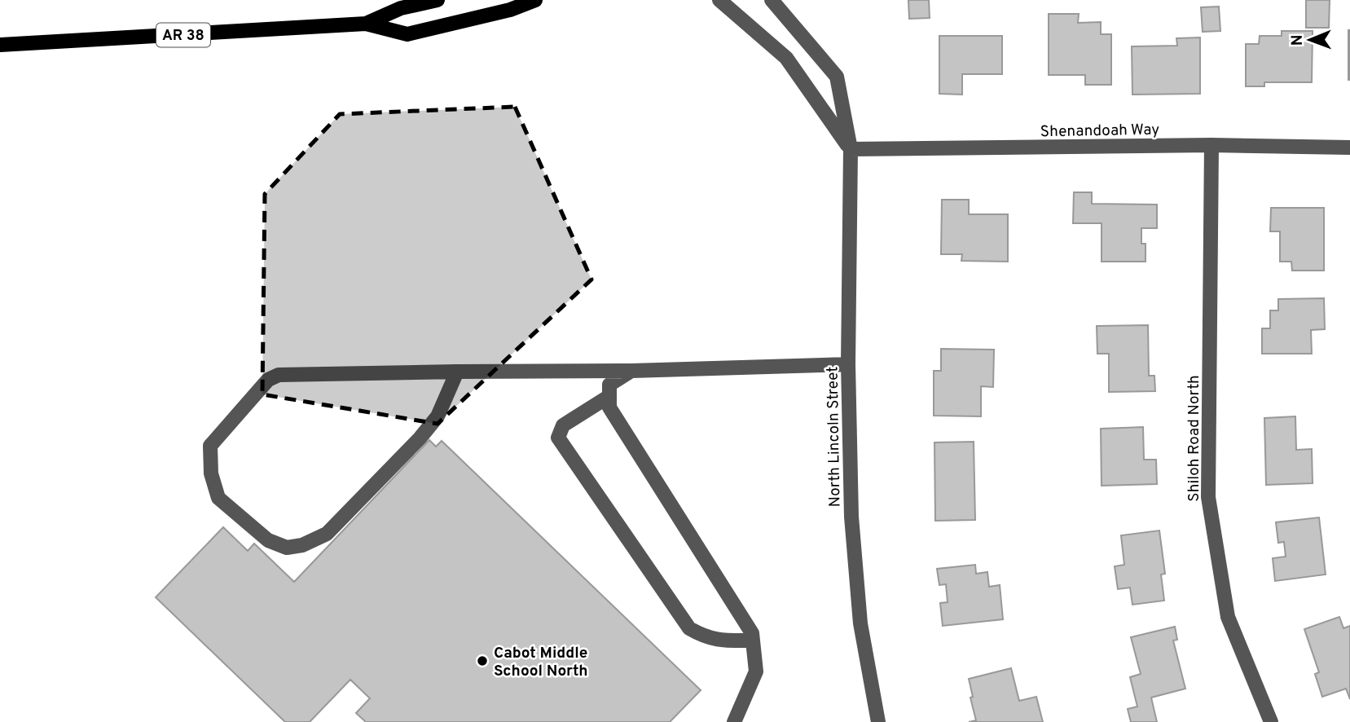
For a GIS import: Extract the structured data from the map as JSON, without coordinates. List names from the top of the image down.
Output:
{
  "streets": {
    "main road": ["AR 38"],
    "street": ["Shenandoah Way", "North Lincoln Street", "Shiloh Road North"]
  },
  "crossings": [
    ["Shenandoah Way", "North Lincoln Street"],
    ["Shenandoah Way", "Shiloh Road North"]
  ],
  "places": ["Cabot Middle School North"],
  "north": "left"
}
